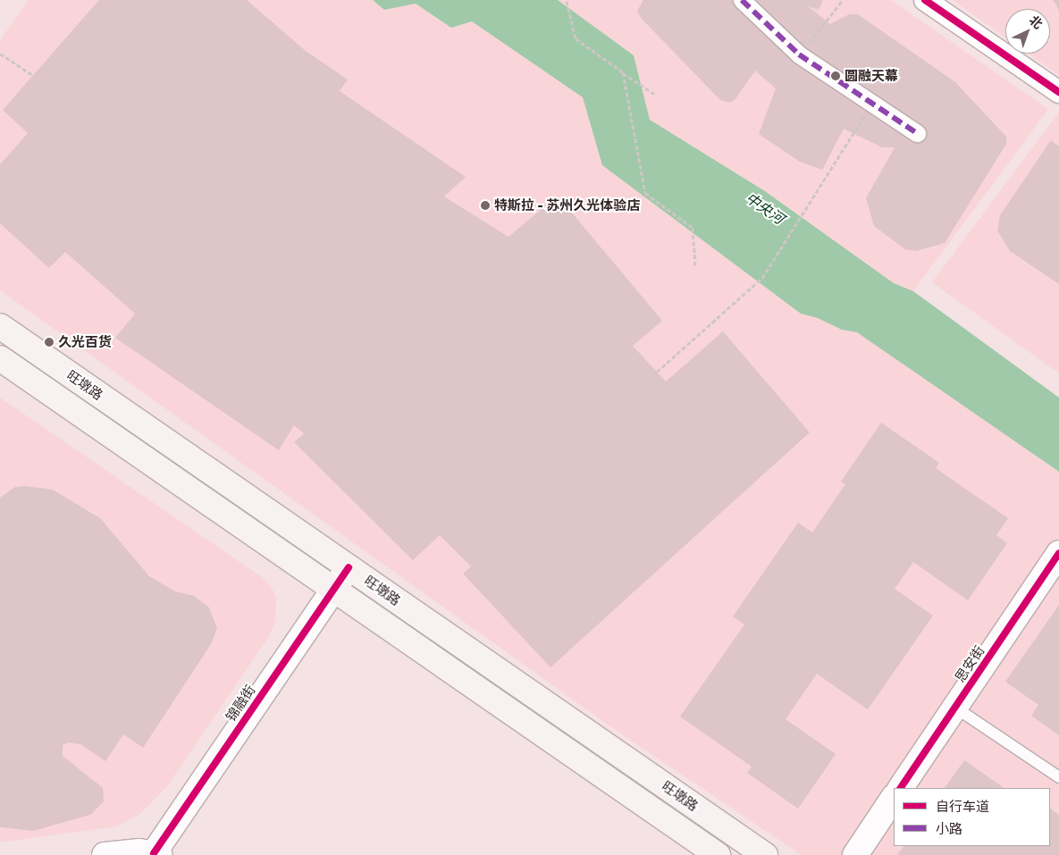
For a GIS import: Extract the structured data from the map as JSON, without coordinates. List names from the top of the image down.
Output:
{
  "streets": {
    "main road": ["旺墩路"],
    "street": ["思安街", "锦融街"]
  },
  "crossings": [
    ["旺墩路", "锦融街"]
  ],
  "water": ["中央河"],
  "places": ["圆融天幕", "特斯拉 - 苏州久光体验店", "久光百货"],
  "legend": ["自行车道", "小路"],
  "north": "top right"
}
